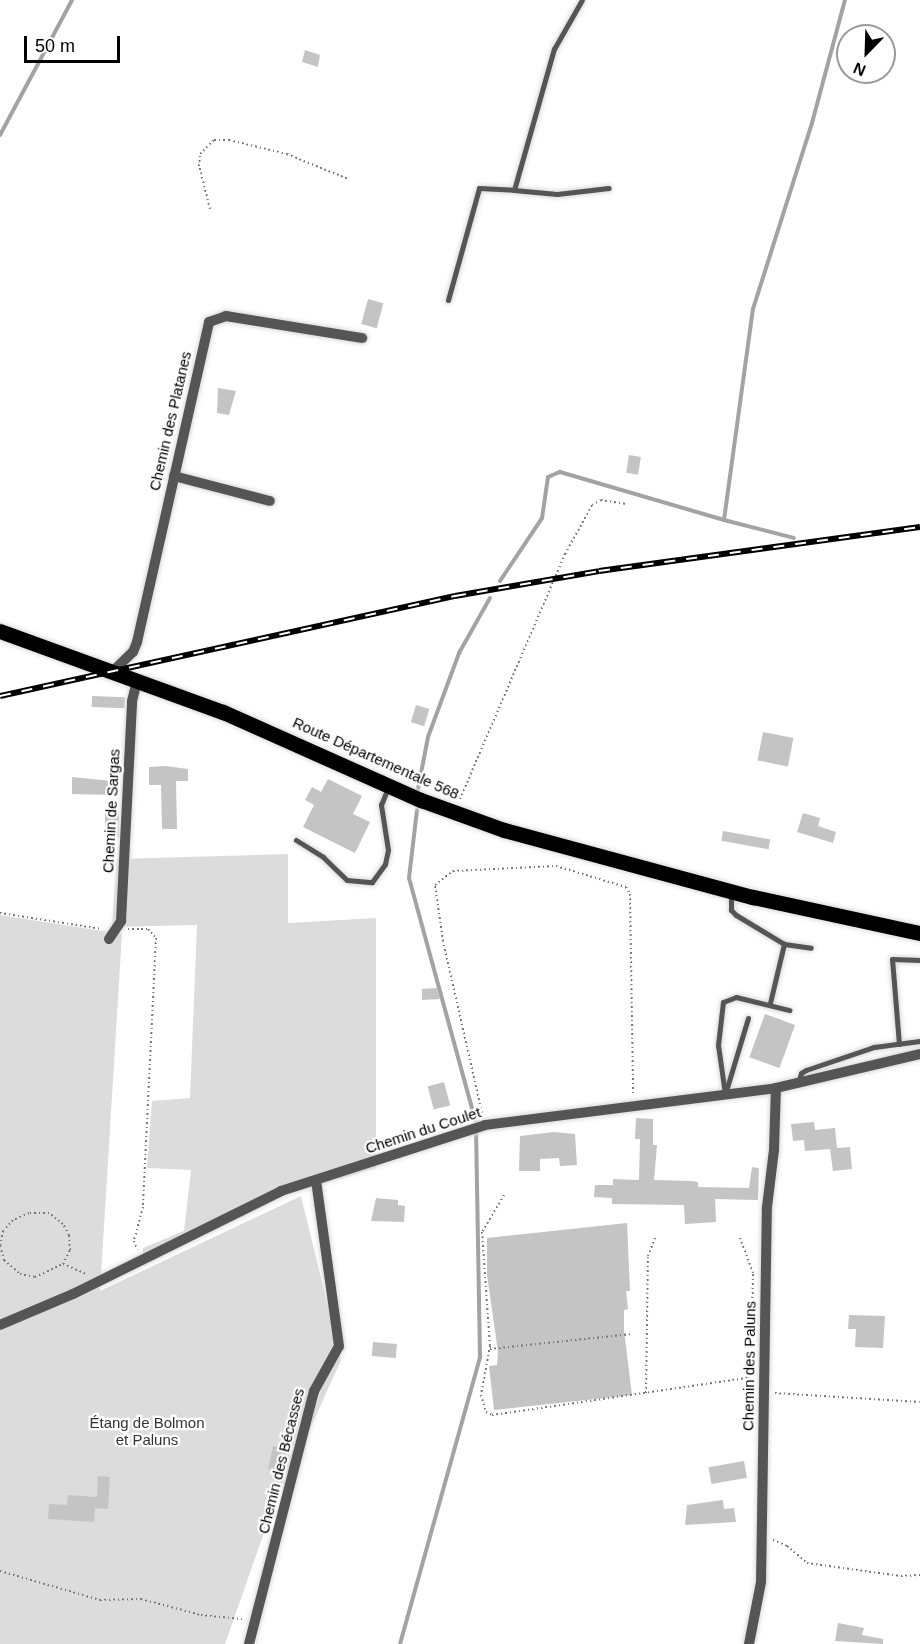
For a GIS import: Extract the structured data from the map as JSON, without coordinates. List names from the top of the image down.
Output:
{
  "streets": {
    "main road": ["Route Départementale 568"],
    "street": [
      "Chemin des Platanes",
      "Chemin de Sargas",
      "Chemin du Coulet",
      "Chemin des Paluns",
      "Chemin des Bécasses"
    ]
  },
  "crossings": [
    ["Chemin des Platanes", "Route Départementale 568"],
    ["Route Départementale 568", "Chemin de Sargas"],
    ["Chemin du Coulet", "Chemin des Paluns"],
    ["Chemin du Coulet", "Chemin des Bécasses"]
  ],
  "parks": ["Étang de Bolmon et Paluns"],
  "scale_bar": "50 m",
  "north": "bottom left"
}
